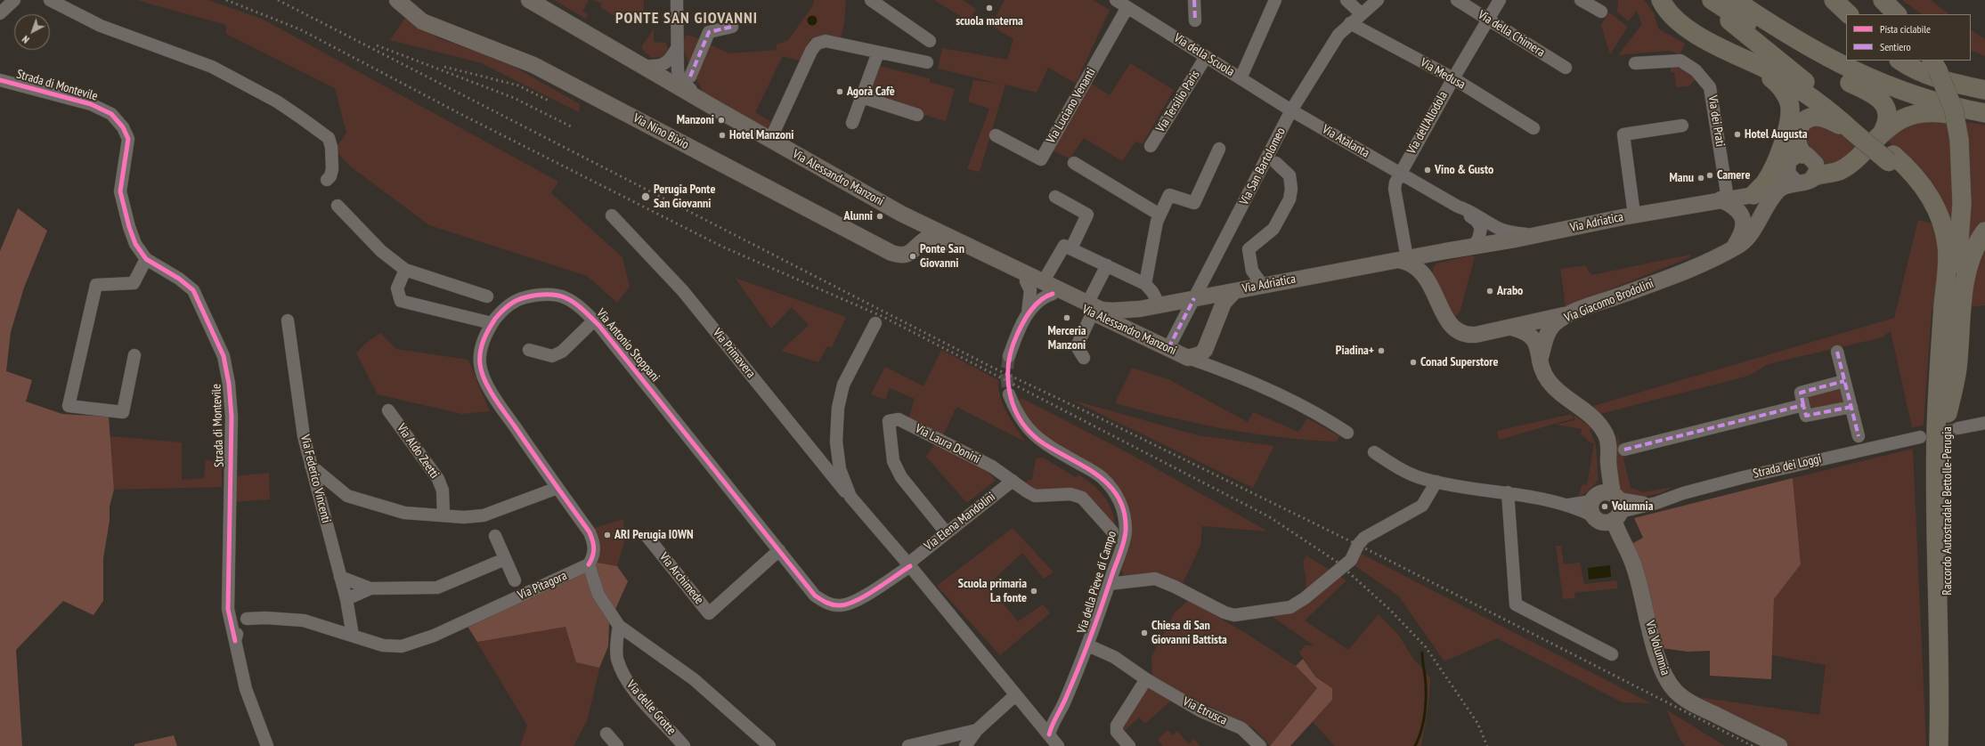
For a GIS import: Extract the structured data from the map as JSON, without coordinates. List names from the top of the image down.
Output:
{
  "streets": {
    "highway": ["Raccordo Autostradale Bettolle-Perugia"],
    "main road": [
      "Via Nino Bixio",
      "Via Alessandro Manzoni",
      "Via Adriatica",
      "Via Giacomo Brodolini",
      "Via Volumnia"
    ],
    "street": [
      "Via della Chimera",
      "Via della Scuola",
      "Via Medusa",
      "Strada di Montevile",
      "Via Tersilio Paris",
      "Via Luciano Venanti",
      "Via dei Prati",
      "Via dell'Allodola",
      "Via Atalanta",
      "Via San Bartolomeo",
      "Via Antonio Stoppani",
      "Via Primavera",
      "Via Laura Donini",
      "Via Aldo Zeetti",
      "Strada dei Loggi",
      "Via Federico Vincenti",
      "Via Elena Mandolini",
      "Via Archimede",
      "Via della Pieve di Campo",
      "Via Pitagora",
      "Via delle Grotte",
      "Via Etrusca"
    ]
  },
  "crossings": [
    ["Via della Chimera", "Via dell'Allodola"],
    ["Via della Scuola", "Via Tersilio Paris"],
    ["Via della Scuola", "Via Luciano Venanti"],
    ["Via della Scuola", "Via Atalanta"],
    ["Via della Scuola", "Via San Bartolomeo"],
    ["Via Medusa", "Via dell'Allodola"],
    ["Via Medusa", "Via San Bartolomeo"],
    ["Via dei Prati", "Via Adriatica"],
    ["Via dell'Allodola", "Via Atalanta"],
    ["Via Nino Bixio", "Via Alessandro Manzoni"],
    ["Via Atalanta", "Via San Bartolomeo"],
    ["Via Atalanta", "Via Adriatica"],
    ["Via San Bartolomeo", "Via Alessandro Manzoni"],
    ["Via San Bartolomeo", "Via Adriatica"],
    ["Via Alessandro Manzoni", "Via Adriatica"],
    ["Via Adriatica", "Via Giacomo Brodolini"],
    ["Via Antonio Stoppani", "Via Elena Mandolini"],
    ["Via Antonio Stoppani", "Via Archimede"],
    ["Via Antonio Stoppani", "Via Pitagora"],
    ["Via Laura Donini", "Via Elena Mandolini"],
    ["Strada dei Loggi", "Via Volumnia"],
    ["Via Federico Vincenti", "Via Pitagora"],
    ["Via della Pieve di Campo", "Via Etrusca"]
  ],
  "districts": ["PONTE SAN GIOVANNI"],
  "places": [
    "scuola materna",
    "Agorà Cafè",
    "Manzoni",
    "Hotel Augusta",
    "Hotel Manzoni",
    "Vino & Gusto",
    "Camere",
    "Manu",
    "Perugia Ponte San Giovanni",
    "Alunni",
    "Ponte San Giovanni",
    "Arabo",
    "Merceria Manzoni",
    "Piadina+",
    "Conad Superstore",
    "Volumnia",
    "ARI Perugia I0WN",
    "Scuola primaria La fonte",
    "Chiesa di San Giovanni Battista"
  ],
  "legend": ["Pista ciclabile", "Sentiero"],
  "north": "bottom left"
}
